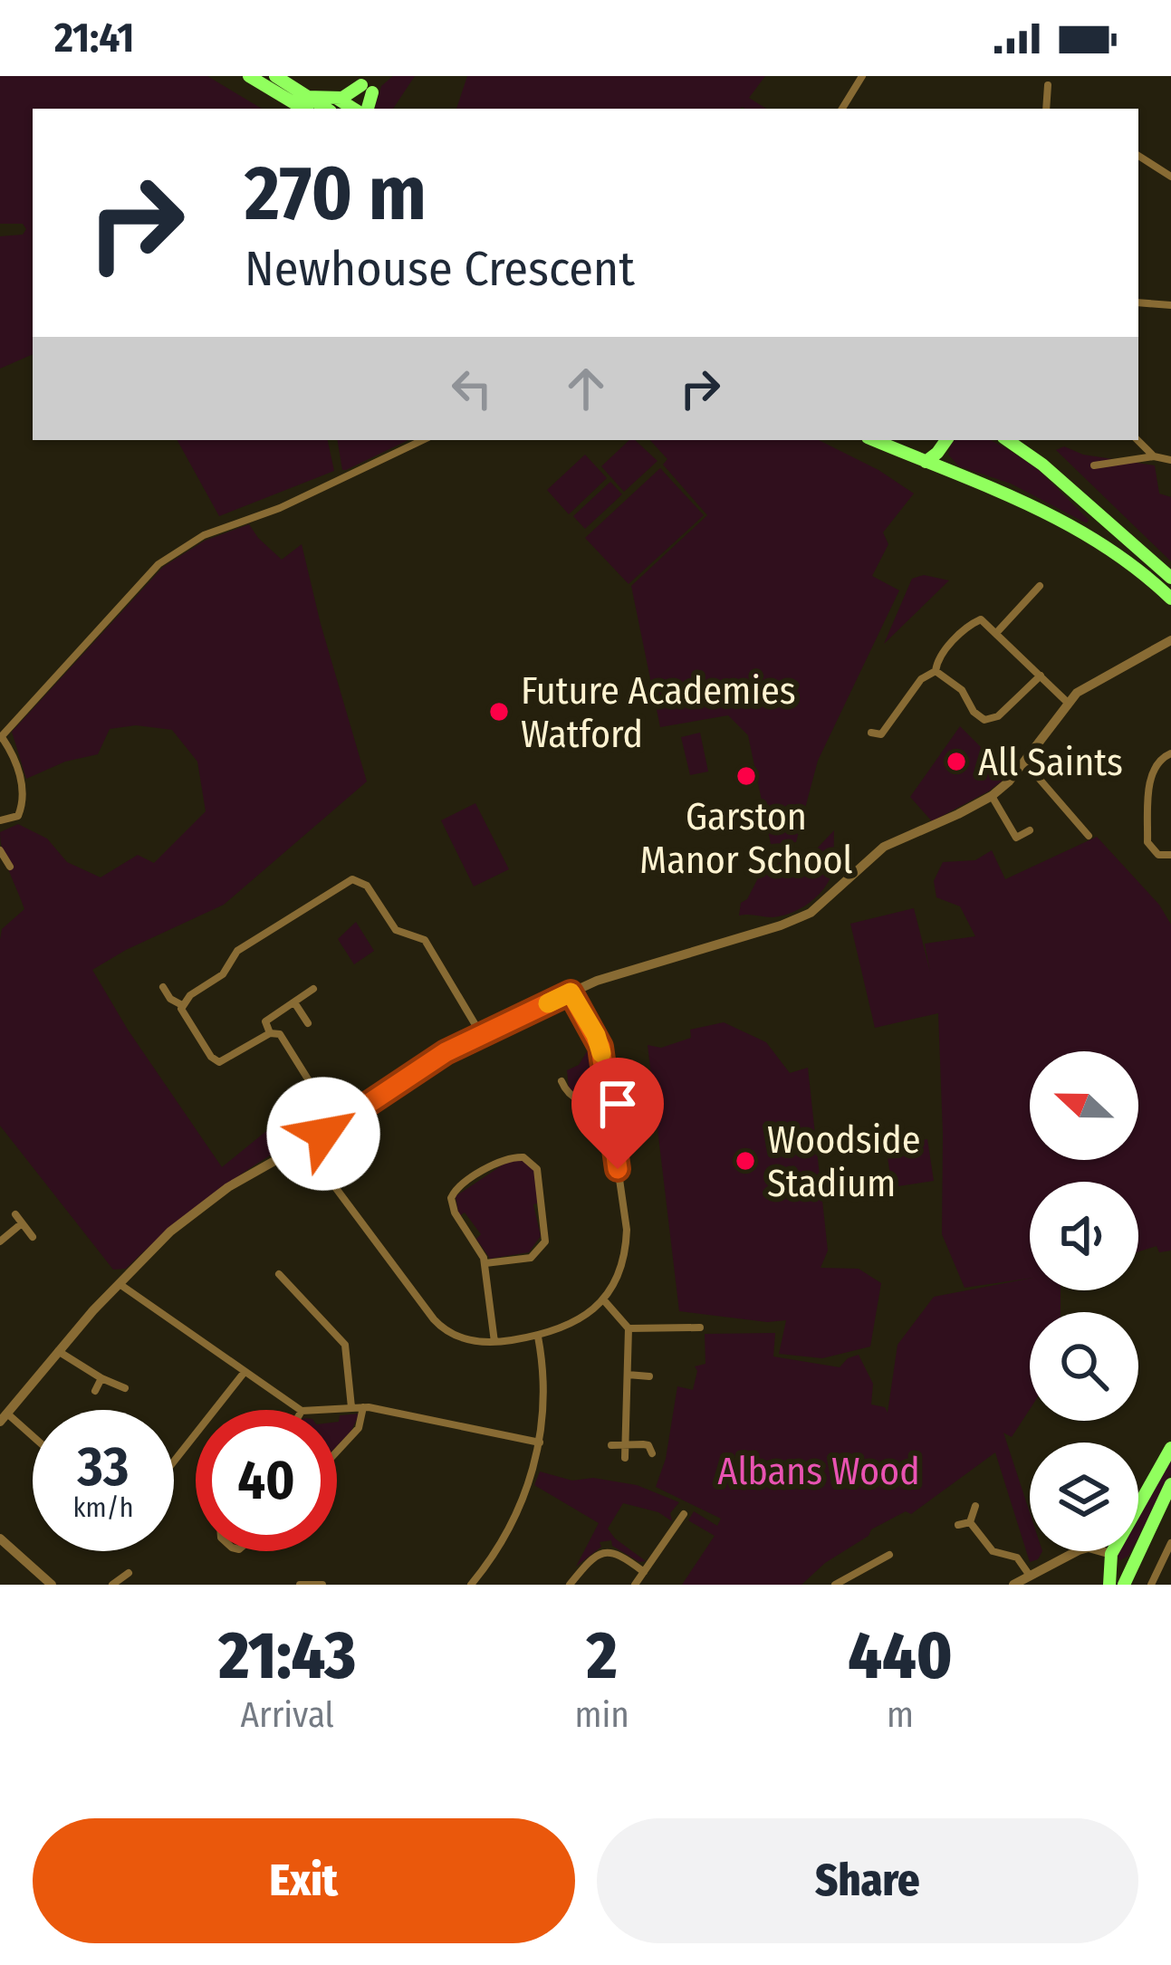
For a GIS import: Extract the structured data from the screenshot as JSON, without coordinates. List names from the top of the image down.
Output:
{
  "parks": ["Albans Wood"],
  "places": [
    "Future Academies Watford",
    "All Saints",
    "Garston Manor School",
    "Woodside Stadium"
  ],
  "north": "left",
  "page": {
    "status": "21:41",
    "turn": ["270 m", "Newhouse Crescent"],
    "speed": "33 km/h",
    "limit": "40",
    "eta": [
      "21:43",
      "Arrival",
      "2",
      "min",
      "440",
      "m"
    ],
    "buttons": ["Exit", "Share"]
  }
}
